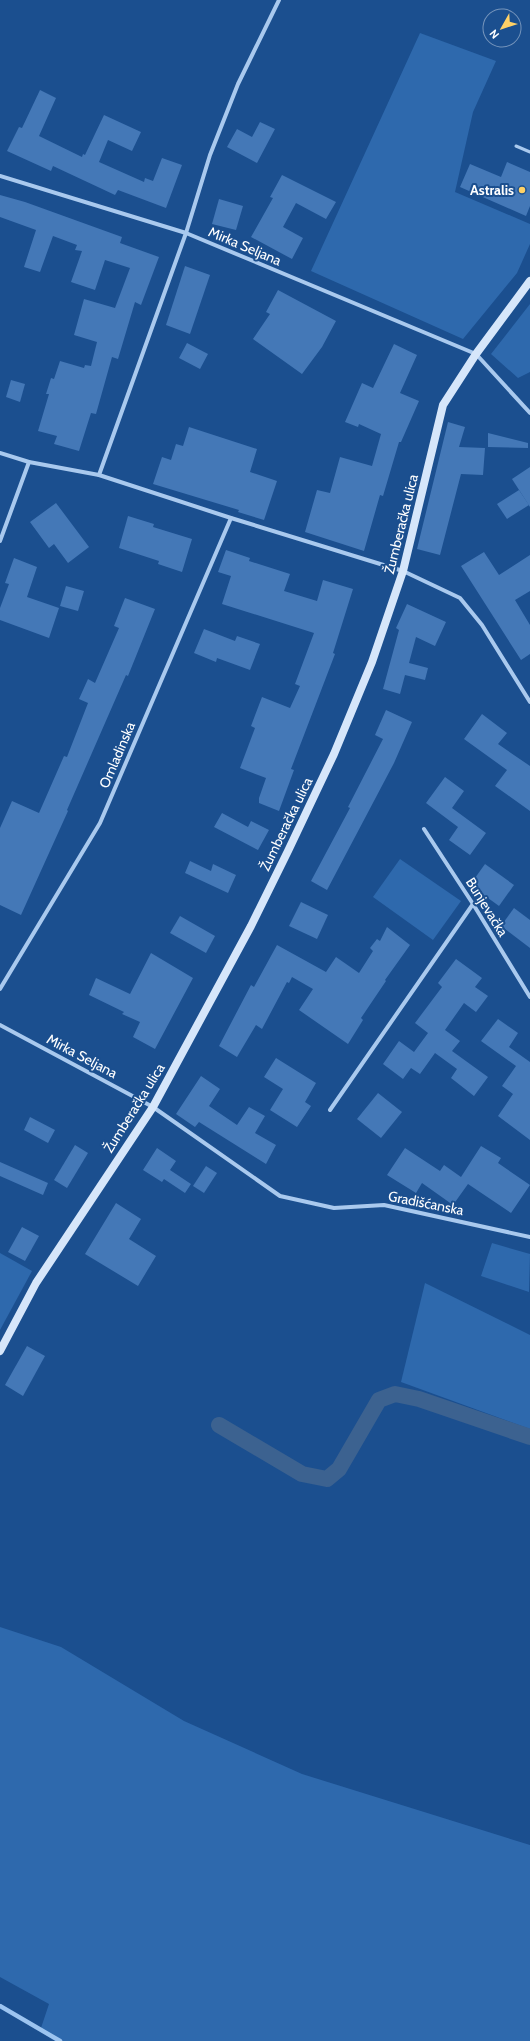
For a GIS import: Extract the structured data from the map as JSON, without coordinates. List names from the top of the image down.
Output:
{
  "streets": {
    "main road": ["Žumberačka ulica"],
    "street": [
      "Mirka Seljana",
      "Omladinska",
      "Bunjevačka",
      "Gradišćanska"
    ]
  },
  "crossings": [
    ["Mirka Seljana", "Žumberačka ulica"],
    ["Mirka Seljana", "Gradišćanska"],
    ["Žumberačka ulica", "Gradišćanska"]
  ],
  "places": ["Astralis"],
  "north": "bottom left"
}
